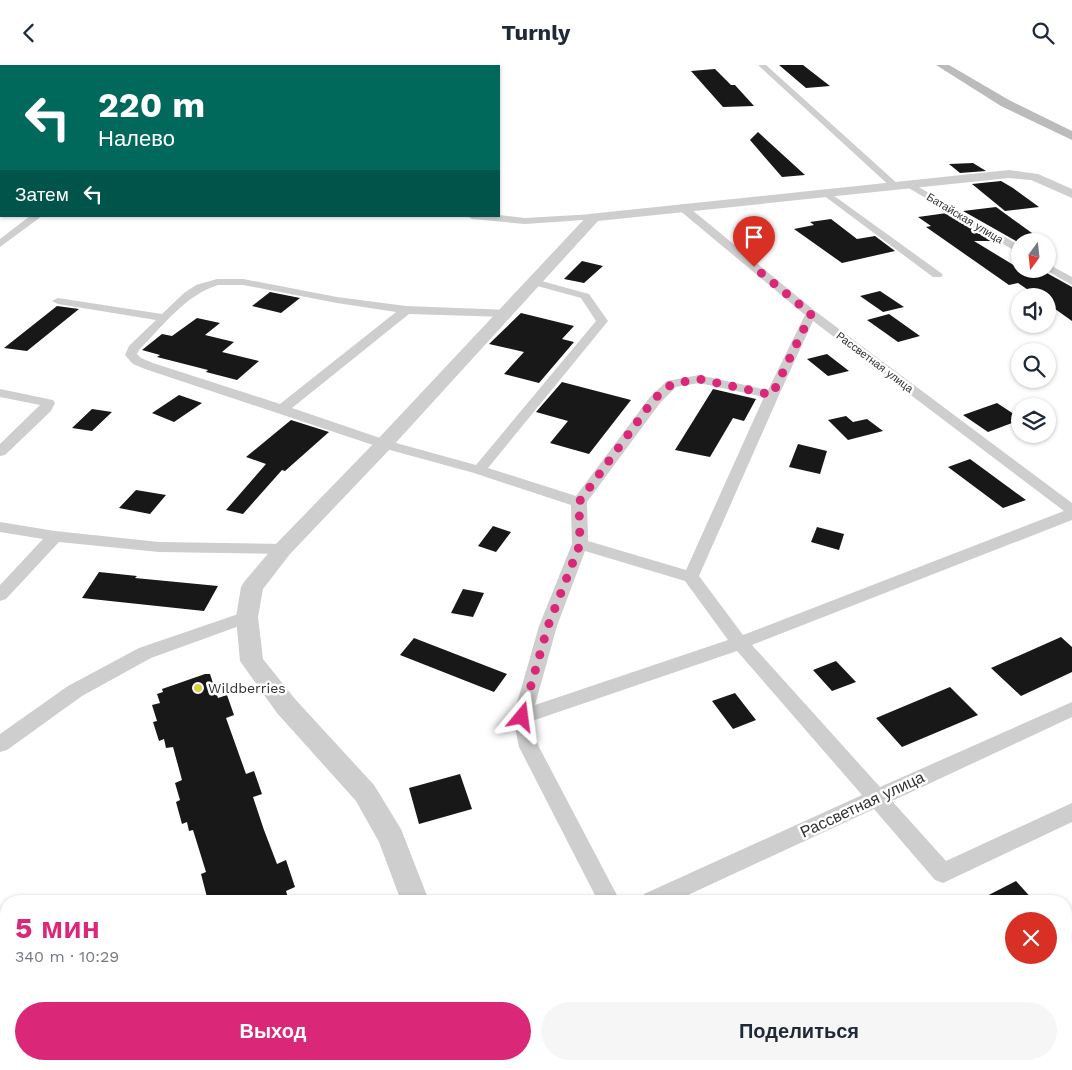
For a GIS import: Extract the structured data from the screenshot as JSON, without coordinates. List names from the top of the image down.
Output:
{
  "streets": {
    "street": ["Батайская улица", "Рассветная улица"]
  },
  "places": ["Wildberries"],
  "north": "bottom",
  "page": {
    "header": "Turnly",
    "turn": ["220 m", "Налево"],
    "then": "Затем",
    "heading": ["5 мин", "340 m · 10:29"],
    "buttons": ["Выход", "Поделиться"]
  }
}
